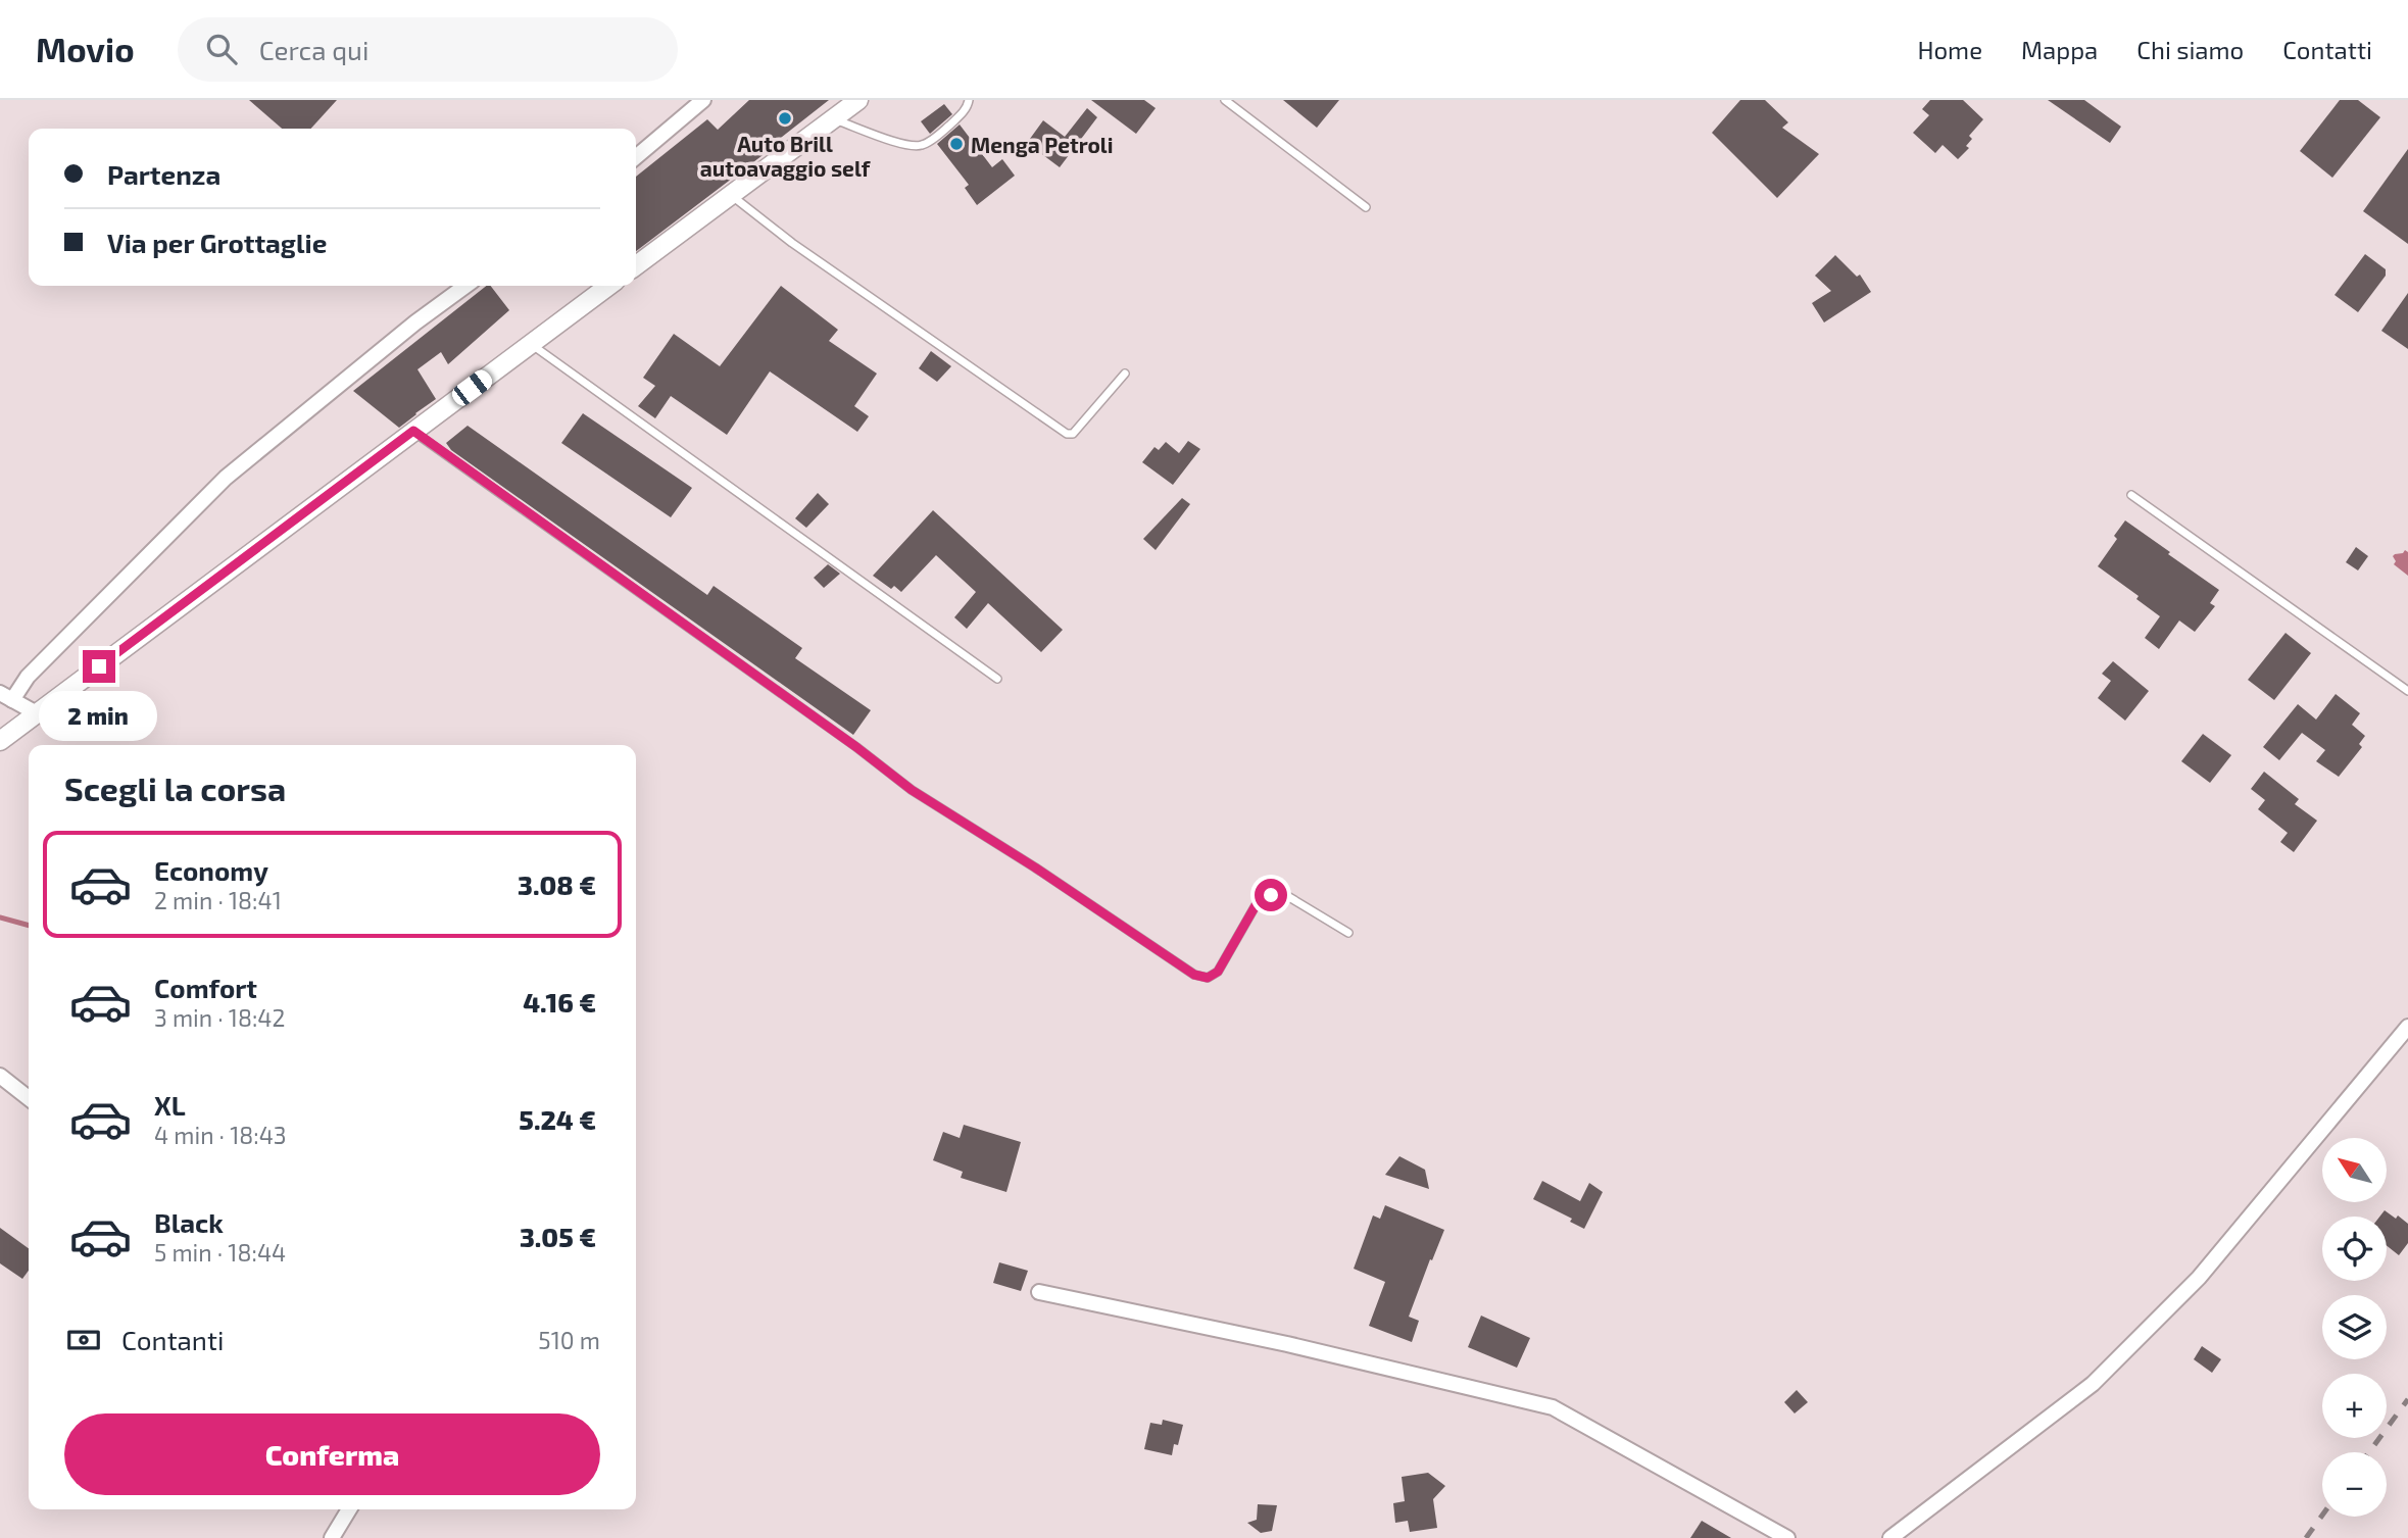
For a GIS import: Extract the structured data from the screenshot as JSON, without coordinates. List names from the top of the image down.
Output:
{
  "places": ["Auto Brill autoavaggio self", "Menga Petroli"],
  "north": "top left",
  "page": {
    "header": "Movio",
    "search": "Cerca qui",
    "nav": [
      "Home",
      "Mappa",
      "Chi siamo",
      "Contatti"
    ],
    "banner": ["Partenza", "Via per Grottaglie"],
    "bubble": "2 min",
    "heading": "Scegli la corsa",
    "list": [
      {
        "name": "Economy",
        "note": "2 min · 18:41",
        "value": "3.08 €"
      },
      {
        "name": "Comfort",
        "note": "3 min · 18:42",
        "value": "4.16 €"
      },
      {
        "name": "XL",
        "note": "4 min · 18:43",
        "value": "5.24 €"
      },
      {
        "name": "Black",
        "note": "5 min · 18:44",
        "value": "3.05 €"
      }
    ],
    "map_buttons": ["+", "−"],
    "pay": ["Contanti", "510 m"],
    "buttons": "Conferma"
  }
}
